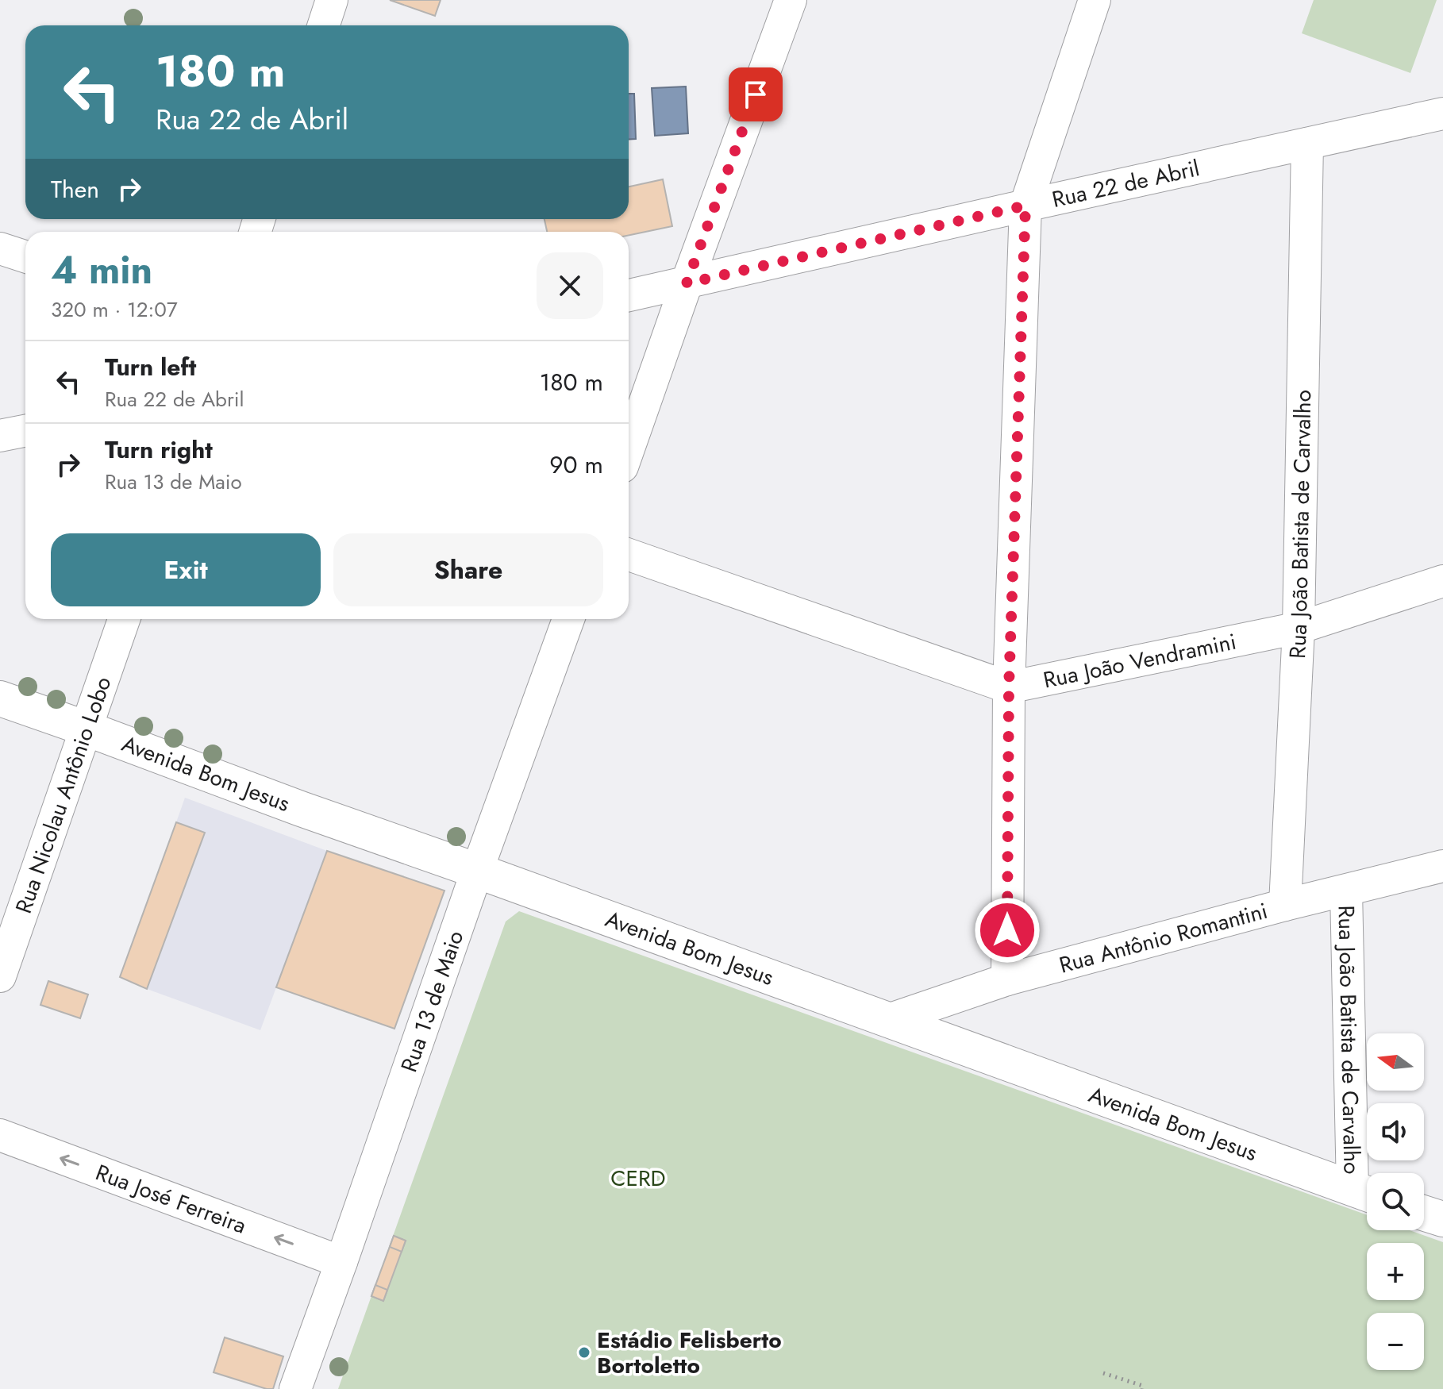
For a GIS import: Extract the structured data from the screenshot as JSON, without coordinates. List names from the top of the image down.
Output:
{
  "streets": {
    "street": [
      "Rua 22 de Abril",
      "Rua João Batista de Carvalho",
      "Rua João Vendramini",
      "Avenida Bom Jesus",
      "Rua Nicolau Antônio Lobo",
      "Rua Antônio Romantini",
      "Rua 13 de Maio",
      "Rua José Ferreira"
    ]
  },
  "crossings": [
    ["Rua 22 de Abril", "Rua João Batista de Carvalho"],
    ["Rua João Batista de Carvalho", "Rua João Vendramini"],
    ["Rua João Batista de Carvalho", "Avenida Bom Jesus"],
    ["Rua João Batista de Carvalho", "Rua Antônio Romantini"],
    ["Avenida Bom Jesus", "Rua Nicolau Antônio Lobo"],
    ["Avenida Bom Jesus", "Rua Antônio Romantini"],
    ["Avenida Bom Jesus", "Rua 13 de Maio"],
    ["Rua 13 de Maio", "Rua José Ferreira"]
  ],
  "one_way": ["Rua José Ferreira"],
  "parks": ["CERD"],
  "places": ["Estádio Felisberto Bortoletto"],
  "north": "left",
  "page": {
    "turn": ["180 m", "Rua 22 de Abril"],
    "then": "Then",
    "heading": ["4 min", "320 m · 12:07"],
    "list": [
      {
        "name": "Turn left",
        "note": "Rua 22 de Abril",
        "value": "180 m"
      },
      {
        "name": "Turn right",
        "note": "Rua 13 de Maio",
        "value": "90 m"
      }
    ],
    "buttons": ["Exit", "Share"],
    "map_buttons": ["+", "−"]
  }
}
